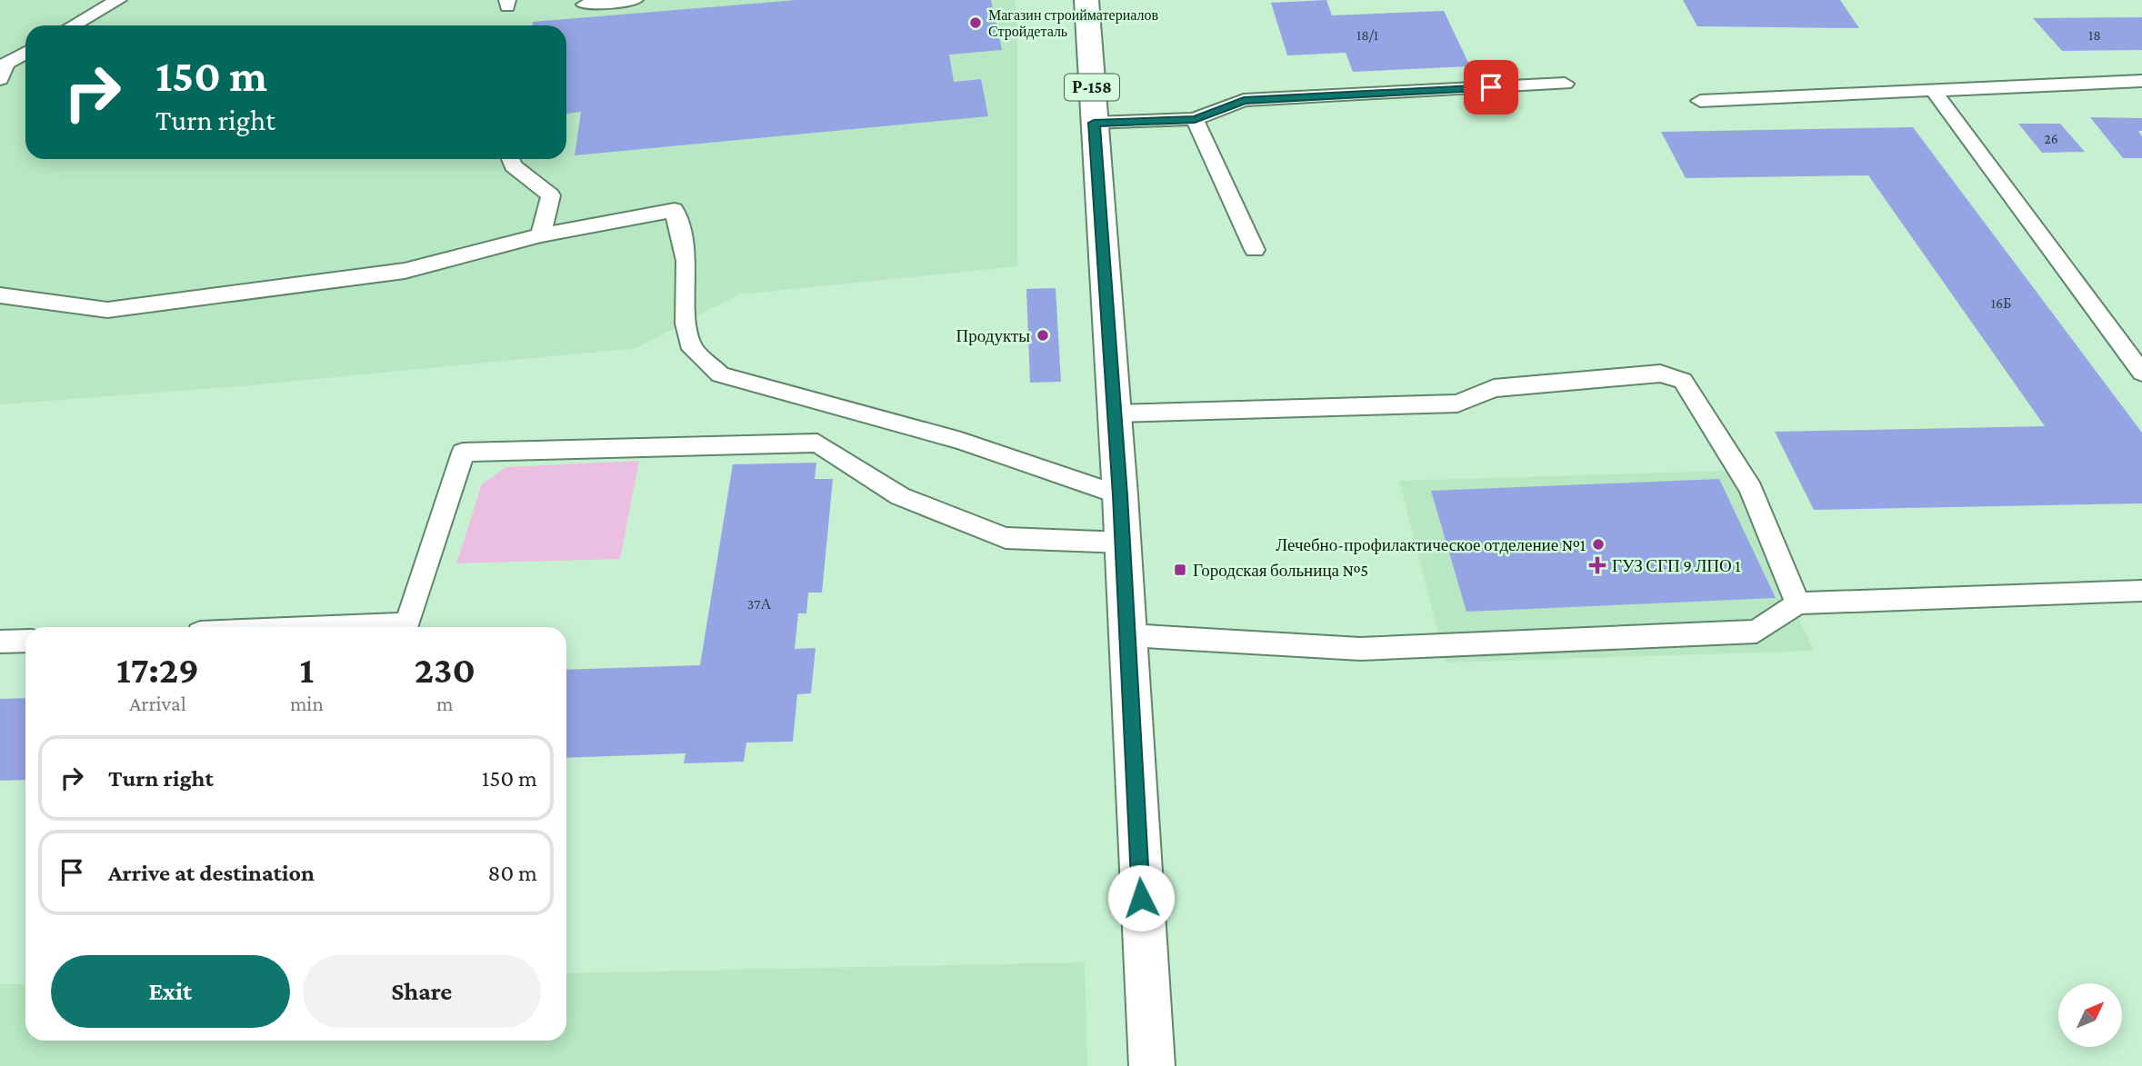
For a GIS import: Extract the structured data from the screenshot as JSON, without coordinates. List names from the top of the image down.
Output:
{
  "streets": {
    "main road": ["Р-158"]
  },
  "places": {
    "other": ["Магазин строийматериалов Стройдеталь", "Продукты", "Лечебно-профилактическое отделение №1"],
    "health": ["ГУЗ СГП 9 ЛПО 1"],
    "transit": ["Городская больница №5"]
  },
  "house_numbers": [
    "18/1",
    "18",
    "26",
    "16Б",
    "37А"
  ],
  "north": "top right",
  "page": {
    "turn": ["150 m", "Turn right"],
    "eta": [
      "17:29",
      "Arrival",
      "1",
      "min",
      "230",
      "m"
    ],
    "list": [
      {
        "name": "Turn right",
        "value": "150 m"
      },
      {
        "name": "Arrive at destination",
        "value": "80 m"
      }
    ],
    "buttons": ["Exit", "Share"]
  }
}
